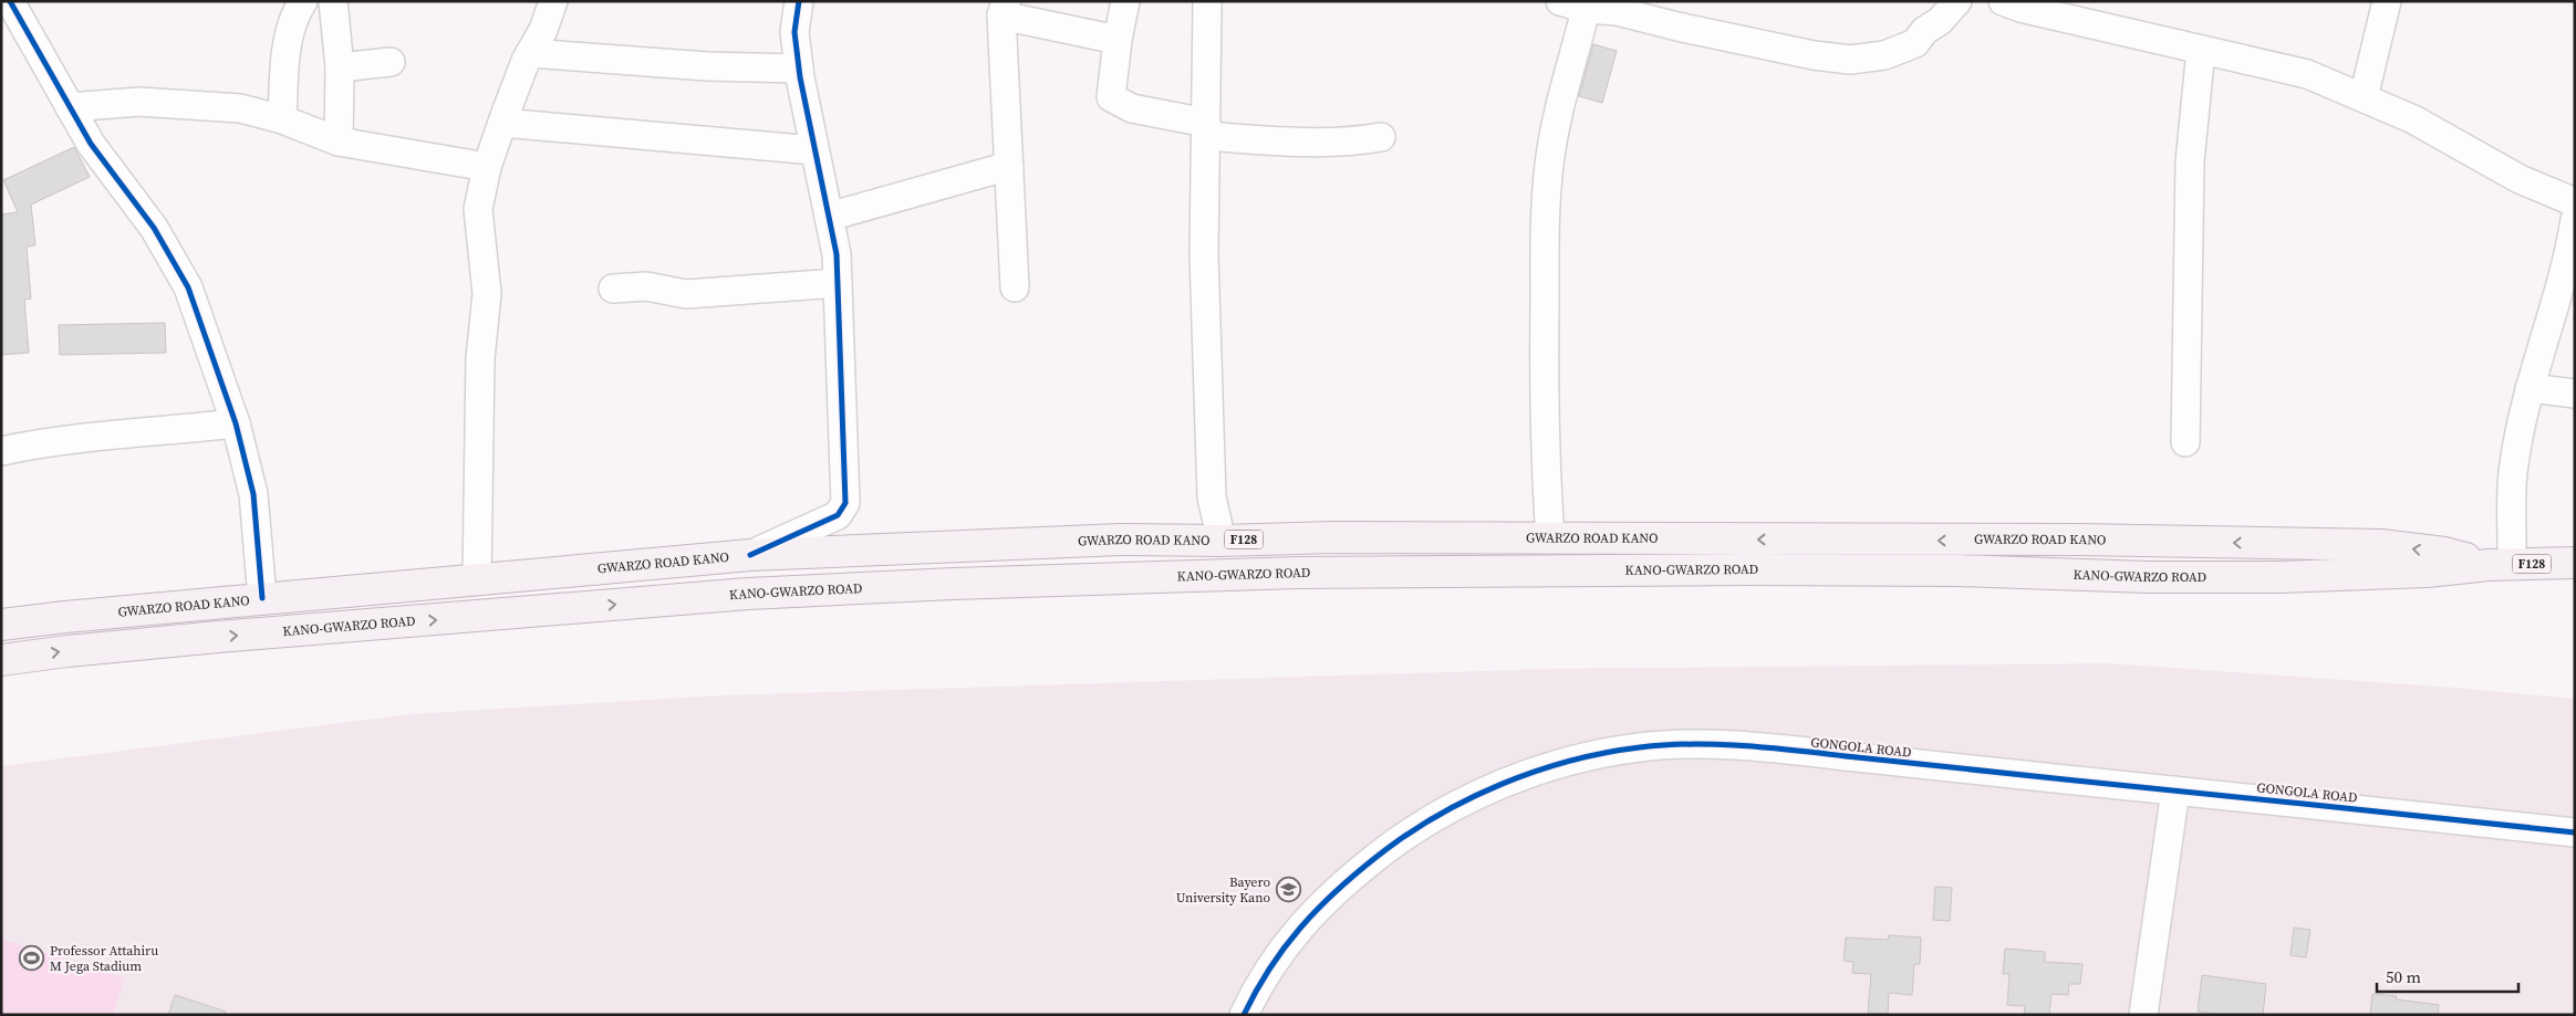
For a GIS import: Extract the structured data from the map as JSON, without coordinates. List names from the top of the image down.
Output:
{
  "streets": {
    "main road": ["GWARZO ROAD KANO", "F128", "KANO-GWARZO ROAD"],
    "street": ["GONGOLA ROAD"]
  },
  "crossings": [
    ["GWARZO ROAD KANO", "F128"],
    ["GWARZO ROAD KANO", "KANO-GWARZO ROAD"],
    ["F128", "KANO-GWARZO ROAD"]
  ],
  "one_way": ["GWARZO ROAD KANO", "KANO-GWARZO ROAD"],
  "places": {
    "school or university": ["Bayero University Kano"],
    "sports": ["Professor Attahiru M Jega Stadium"]
  },
  "scale_bar": "50 m"
}
